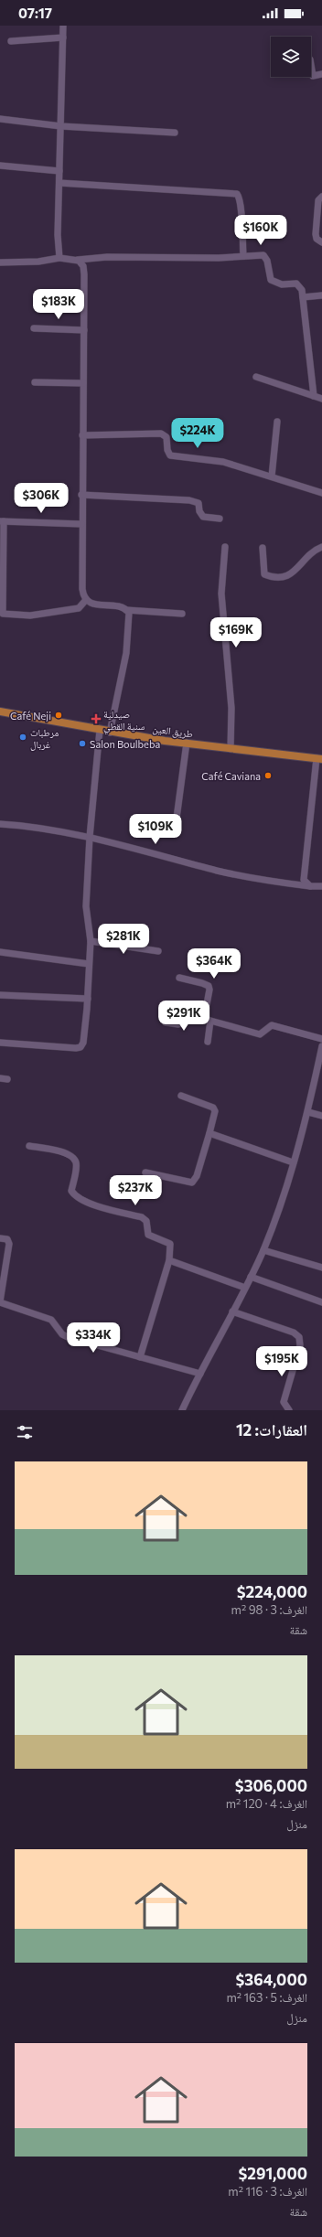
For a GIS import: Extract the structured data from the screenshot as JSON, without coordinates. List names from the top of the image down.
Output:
{
  "streets": {
    "main road": ["طريق العين"]
  },
  "places": {
    "other": [
      "Café Neji",
      "مرطبات غربال",
      "Salon Boulbeba",
      "Café Caviana"
    ],
    "health": ["صيدلية سنية القطي"]
  },
  "page": {
    "status": "07:17",
    "price": [
      "$160K",
      "$183K",
      "$224K",
      "$306K",
      "$169K",
      "$109K",
      "$281K",
      "$364K",
      "$291K",
      "$237K",
      "$334K",
      "$195K"
    ],
    "heading": "العقارات: 12",
    "list": [
      {
        "name": "$224,000",
        "note": "الغرف: 3 · 98 m² · شقة"
      },
      {
        "name": "$306,000",
        "note": "الغرف: 4 · 120 m² · منزل"
      },
      {
        "name": "$364,000",
        "note": "الغرف: 5 · 163 m² · منزل"
      },
      {
        "name": "$291,000",
        "note": "الغرف: 3 · 116 m² · شقة"
      }
    ]
  }
}
